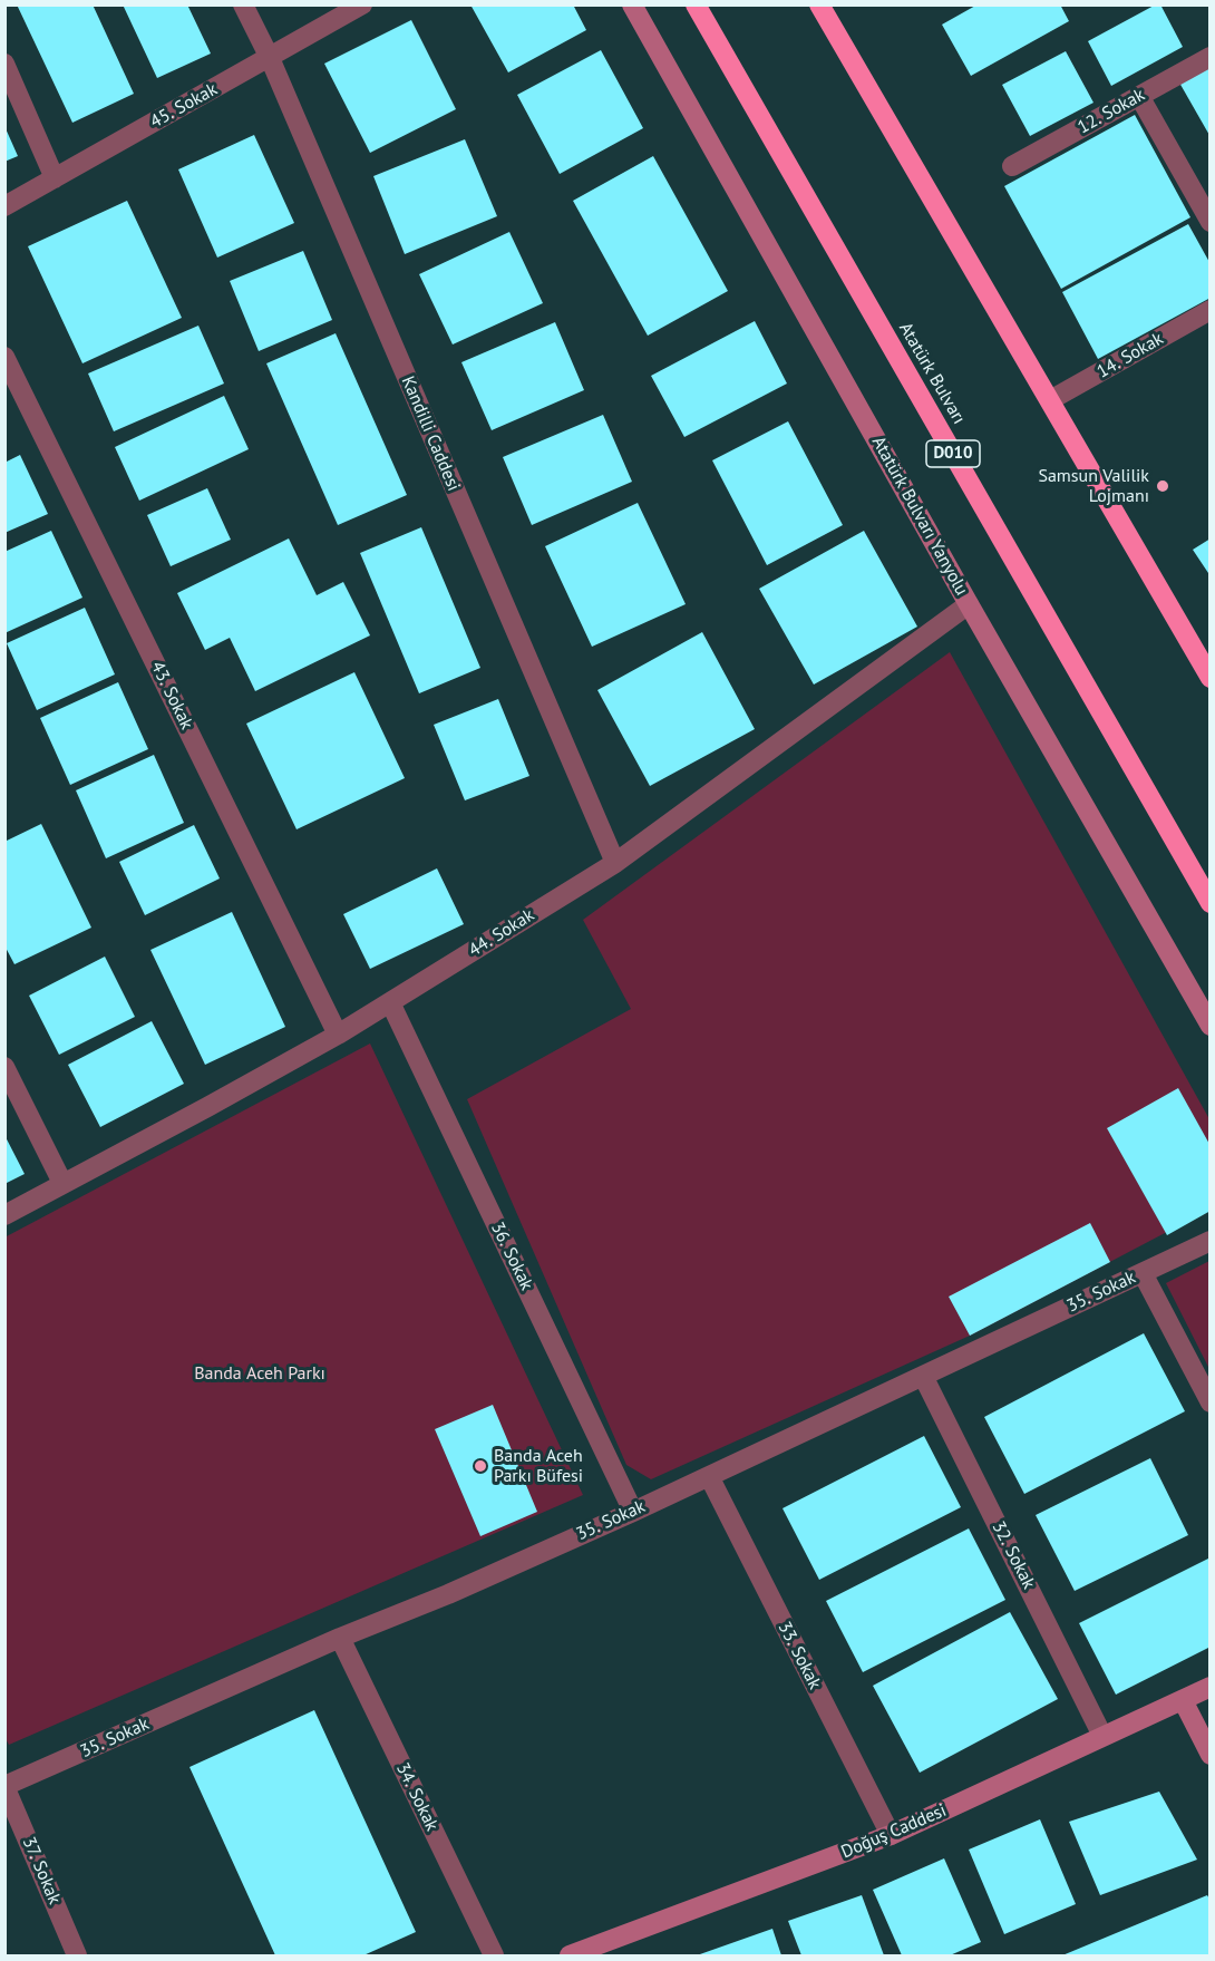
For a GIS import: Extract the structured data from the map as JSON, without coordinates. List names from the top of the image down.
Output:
{
  "streets": {
    "highway": ["Atatürk Bulvarı", "D010"],
    "main road": ["Atatürk Bulvarı Yanyolu", "Doğuş Caddesi"],
    "street": [
      "45. Sokak",
      "12. Sokak",
      "14. Sokak",
      "Kandilli Caddesi",
      "43. Sokak",
      "44. Sokak",
      "36. Sokak",
      "35. Sokak",
      "32. Sokak",
      "33. Sokak",
      "34. Sokak",
      "37. Sokak"
    ]
  },
  "crossings": [
    ["45. Sokak", "Kandilli Caddesi"],
    ["Kandilli Caddesi", "44. Sokak"],
    ["Atatürk Bulvarı Yanyolu", "44. Sokak"],
    ["43. Sokak", "44. Sokak"],
    ["44. Sokak", "36. Sokak"],
    ["36. Sokak", "35. Sokak"],
    ["35. Sokak", "32. Sokak"],
    ["35. Sokak", "33. Sokak"],
    ["35. Sokak", "34. Sokak"],
    ["35. Sokak", "37. Sokak"],
    ["32. Sokak", "Doğuş Caddesi"],
    ["33. Sokak", "Doğuş Caddesi"]
  ],
  "parks": ["Banda Aceh Parkı"],
  "places": ["Samsun Valilik Lojmanı", "Banda Aceh Parkı Büfesi"]
}
